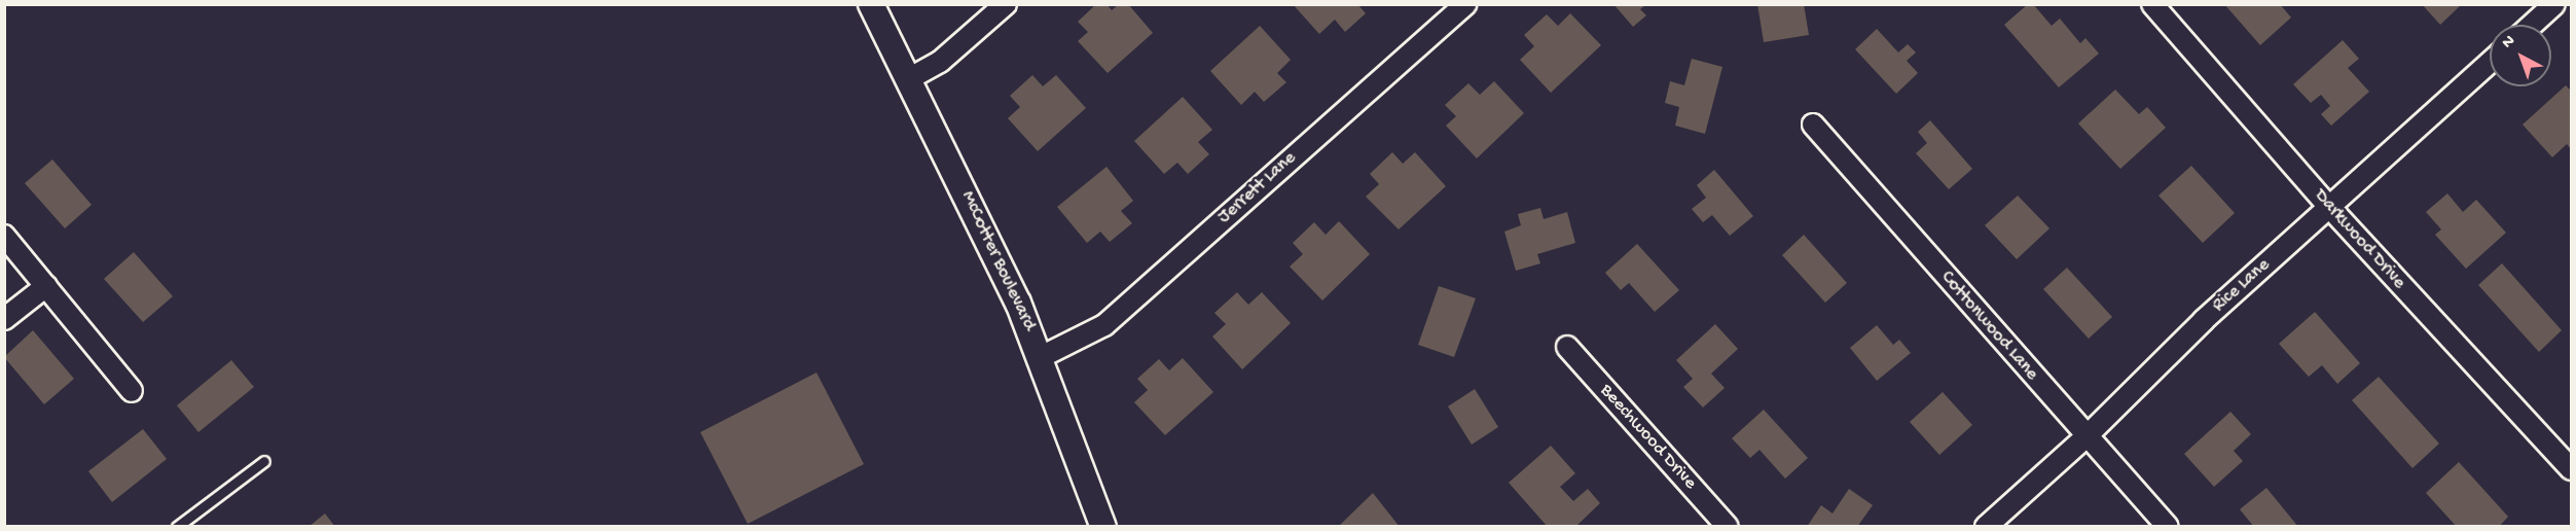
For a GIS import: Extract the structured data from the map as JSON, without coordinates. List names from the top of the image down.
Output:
{
  "streets": {
    "street": [
      "Jerrett Lane",
      "Darkwood Drive",
      "McCotter Boulevard",
      "Rice Lane",
      "Cottonwood Lane",
      "Beechwood Drive"
    ]
  },
  "crossings": [
    ["Jerrett Lane", "McCotter Boulevard"],
    ["Darkwood Drive", "Rice Lane"],
    ["Rice Lane", "Cottonwood Lane"]
  ],
  "north": "top left"
}
